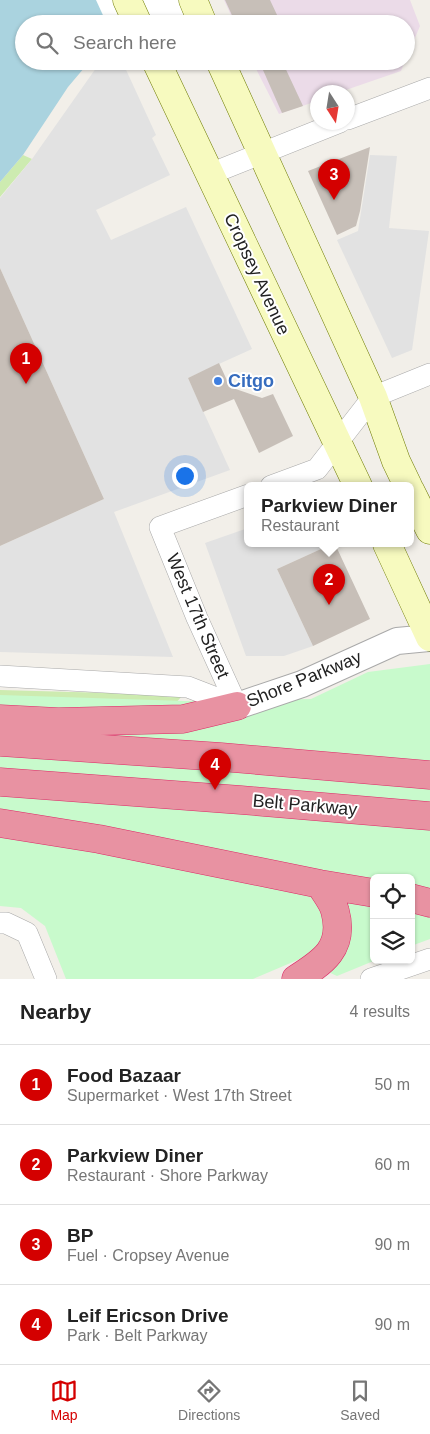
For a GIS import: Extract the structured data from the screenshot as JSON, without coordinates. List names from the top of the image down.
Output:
{
  "streets": {
    "highway": ["Belt Parkway"],
    "main road": ["Cropsey Avenue"],
    "street": ["West 17th Street", "Shore Parkway"]
  },
  "crossings": [
    ["West 17th Street", "Shore Parkway"]
  ],
  "places": ["Citgo"],
  "north": "bottom",
  "page": {
    "search": "Search here",
    "pins": [
      "3",
      "1",
      "2",
      "4"
    ],
    "popup": ["Parkview Diner", "Restaurant"],
    "heading": ["Nearby", "4 results"],
    "list": [
      {
        "mark": "1",
        "name": "Food Bazaar",
        "note": "Supermarket · West 17th Street",
        "value": "50 m"
      },
      {
        "mark": "2",
        "name": "Parkview Diner",
        "note": "Restaurant · Shore Parkway",
        "value": "60 m"
      },
      {
        "mark": "3",
        "name": "BP",
        "note": "Fuel · Cropsey Avenue",
        "value": "90 m"
      },
      {
        "mark": "4",
        "name": "Leif Ericson Drive",
        "note": "Park · Belt Parkway",
        "value": "90 m"
      }
    ],
    "nav": ["Map", "Directions", "Saved"]
  }
}
